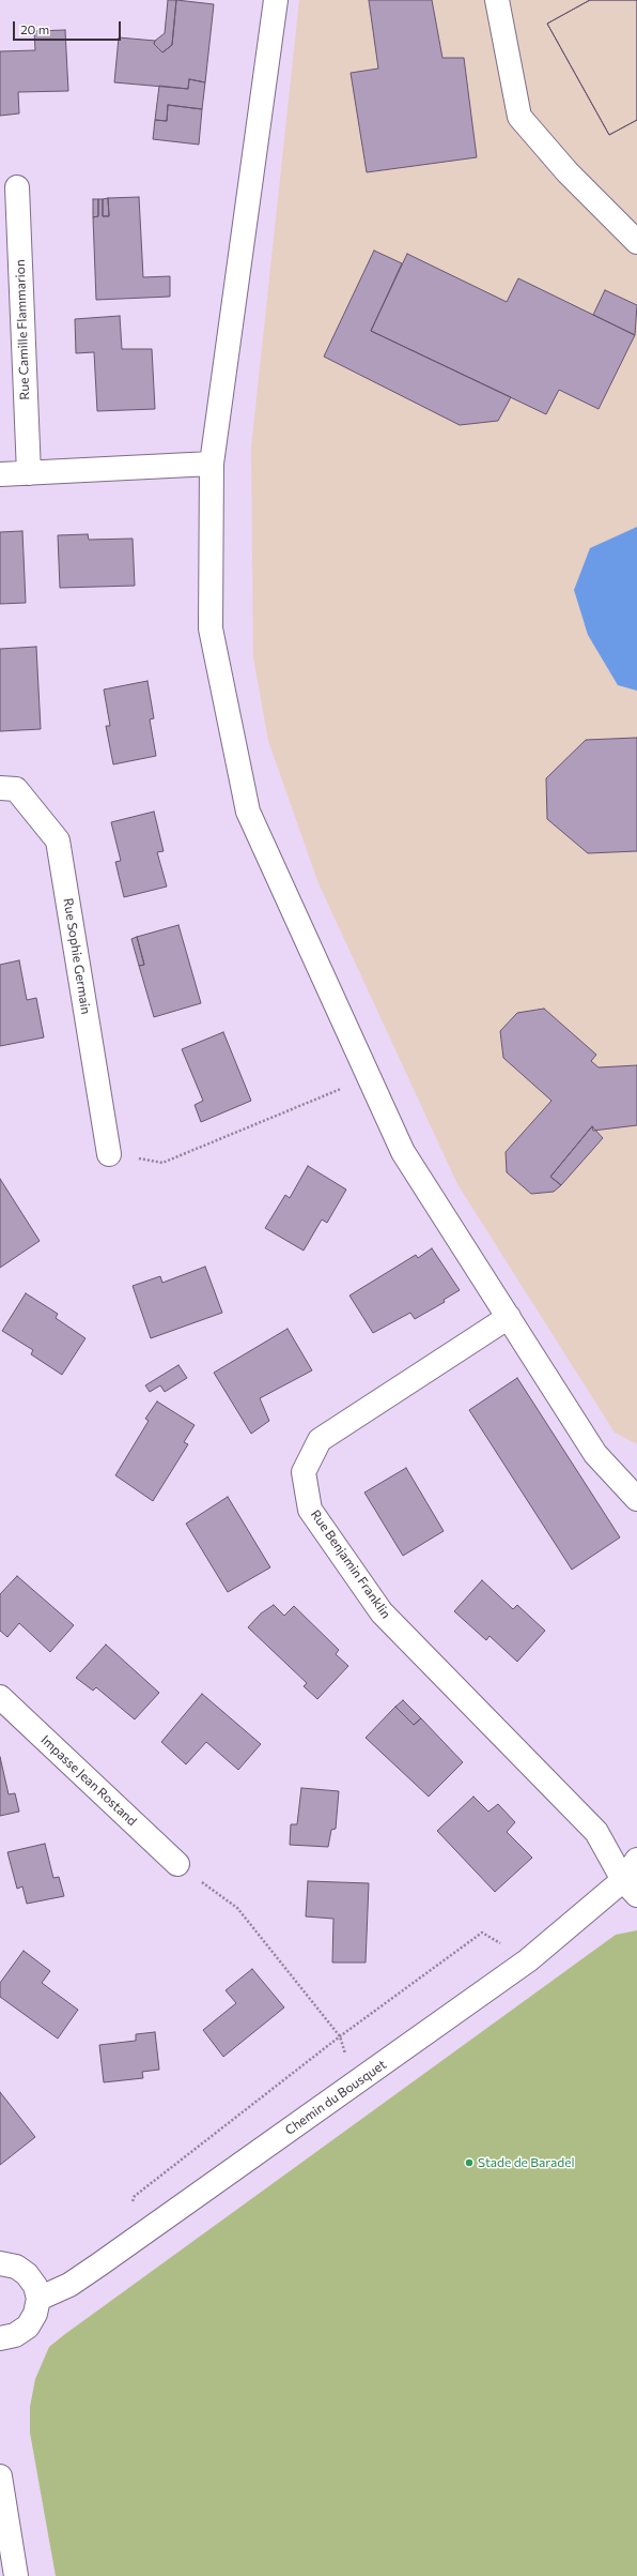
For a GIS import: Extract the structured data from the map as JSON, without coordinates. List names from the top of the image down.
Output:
{
  "streets": {
    "street": [
      "Rue Camille Flammarion",
      "Rue Sophie Germain",
      "Rue Benjamin Franklin",
      "Impasse Jean Rostand",
      "Chemin du Bousquet"
    ]
  },
  "crossings": [
    ["Rue Benjamin Franklin", "Chemin du Bousquet"]
  ],
  "places": ["Stade de Baradel"],
  "scale_bar": "20 m"
}
